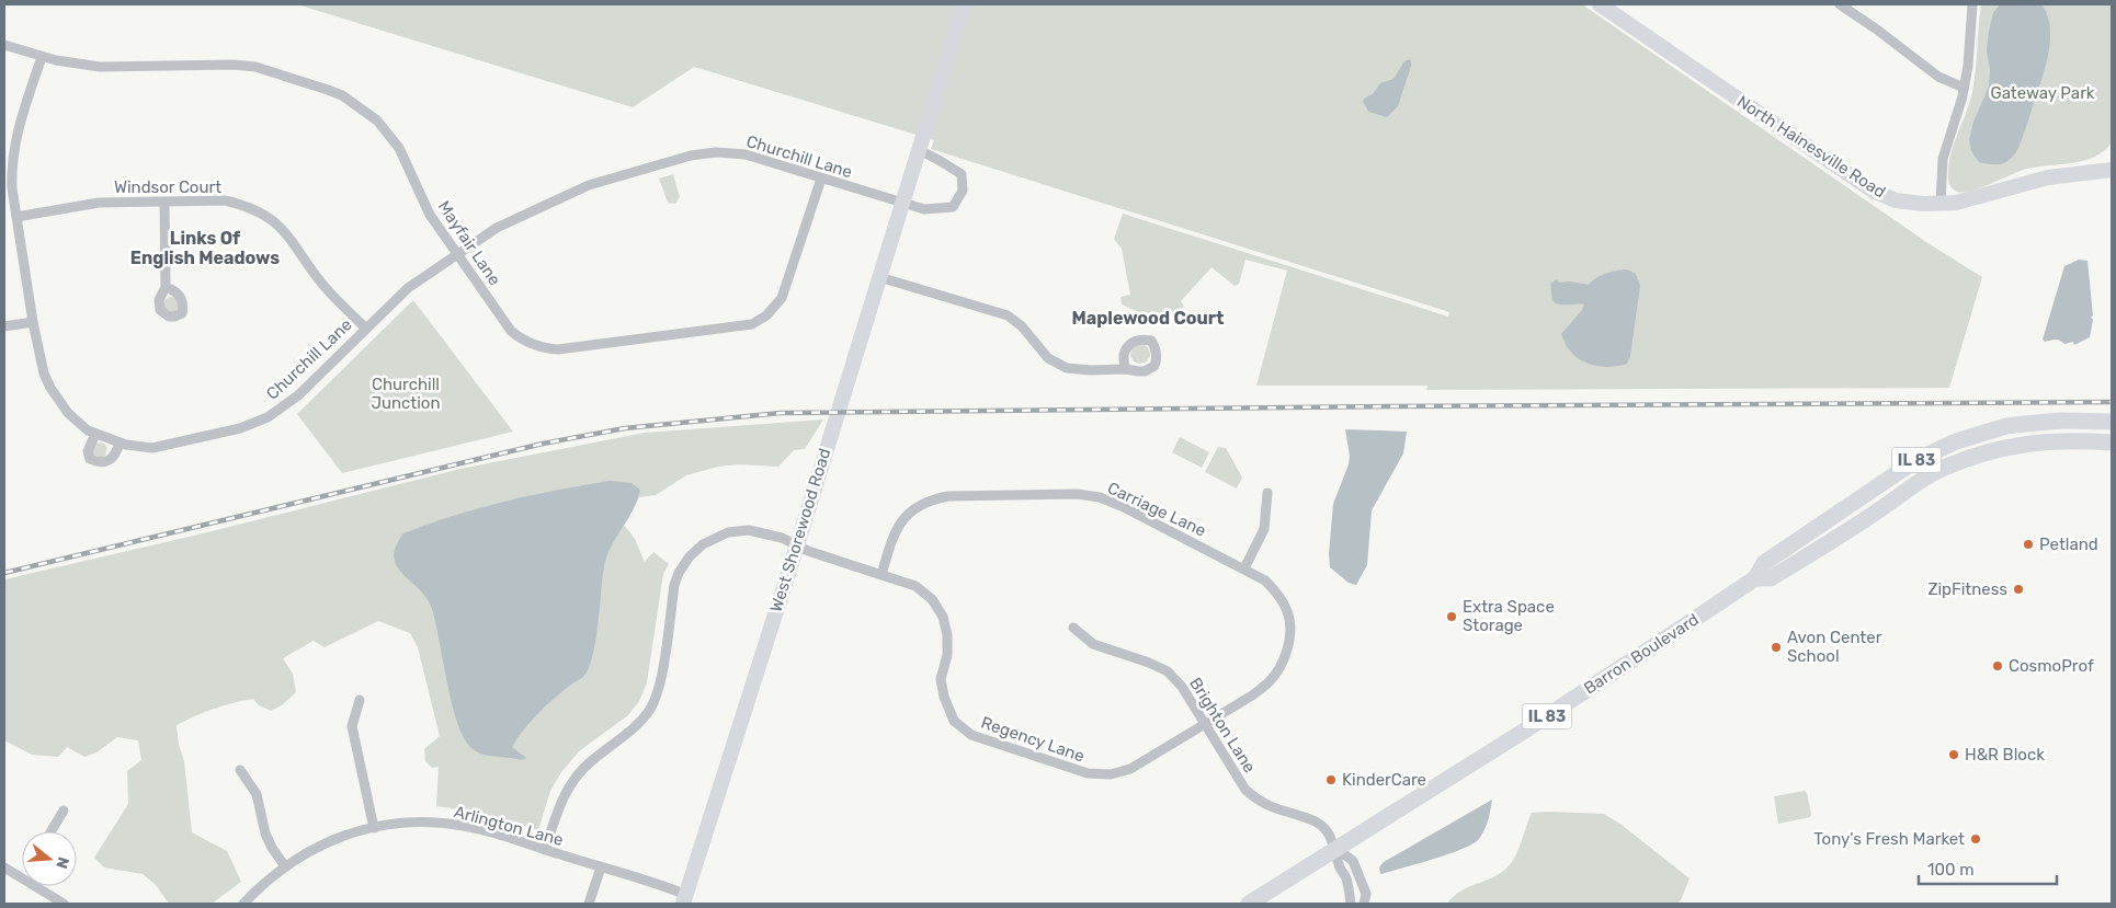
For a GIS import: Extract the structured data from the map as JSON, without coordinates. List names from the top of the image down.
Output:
{
  "streets": {
    "main road": [
      "North Hainesville Road",
      "IL 83",
      "West Shorewood Road",
      "Barron Boulevard"
    ],
    "street": [
      "Churchill Lane",
      "Windsor Court",
      "Mayfair Lane",
      "Carriage Lane",
      "Brighton Lane",
      "Regency Lane",
      "Arlington Lane"
    ]
  },
  "crossings": [
    ["Churchill Lane", "Windsor Court"],
    ["Churchill Lane", "Mayfair Lane"],
    ["Churchill Lane", "West Shorewood Road"],
    ["Carriage Lane", "Brighton Lane"],
    ["Carriage Lane", "Regency Lane"],
    ["West Shorewood Road", "Regency Lane"],
    ["West Shorewood Road", "Arlington Lane"],
    ["Barron Boulevard", "Brighton Lane"],
    ["Brighton Lane", "Regency Lane"],
    ["Regency Lane", "Arlington Lane"]
  ],
  "districts": ["Links Of English Meadows", "Maplewood Court"],
  "parks": ["Gateway Park", "Churchill Junction"],
  "places": [
    "Petland",
    "ZipFitness",
    "Extra Space Storage",
    "Avon Center School",
    "CosmoProf",
    "H&R Block",
    "KinderCare",
    "Tony's Fresh Market"
  ],
  "scale_bar": "100 m",
  "north": "right"
}
